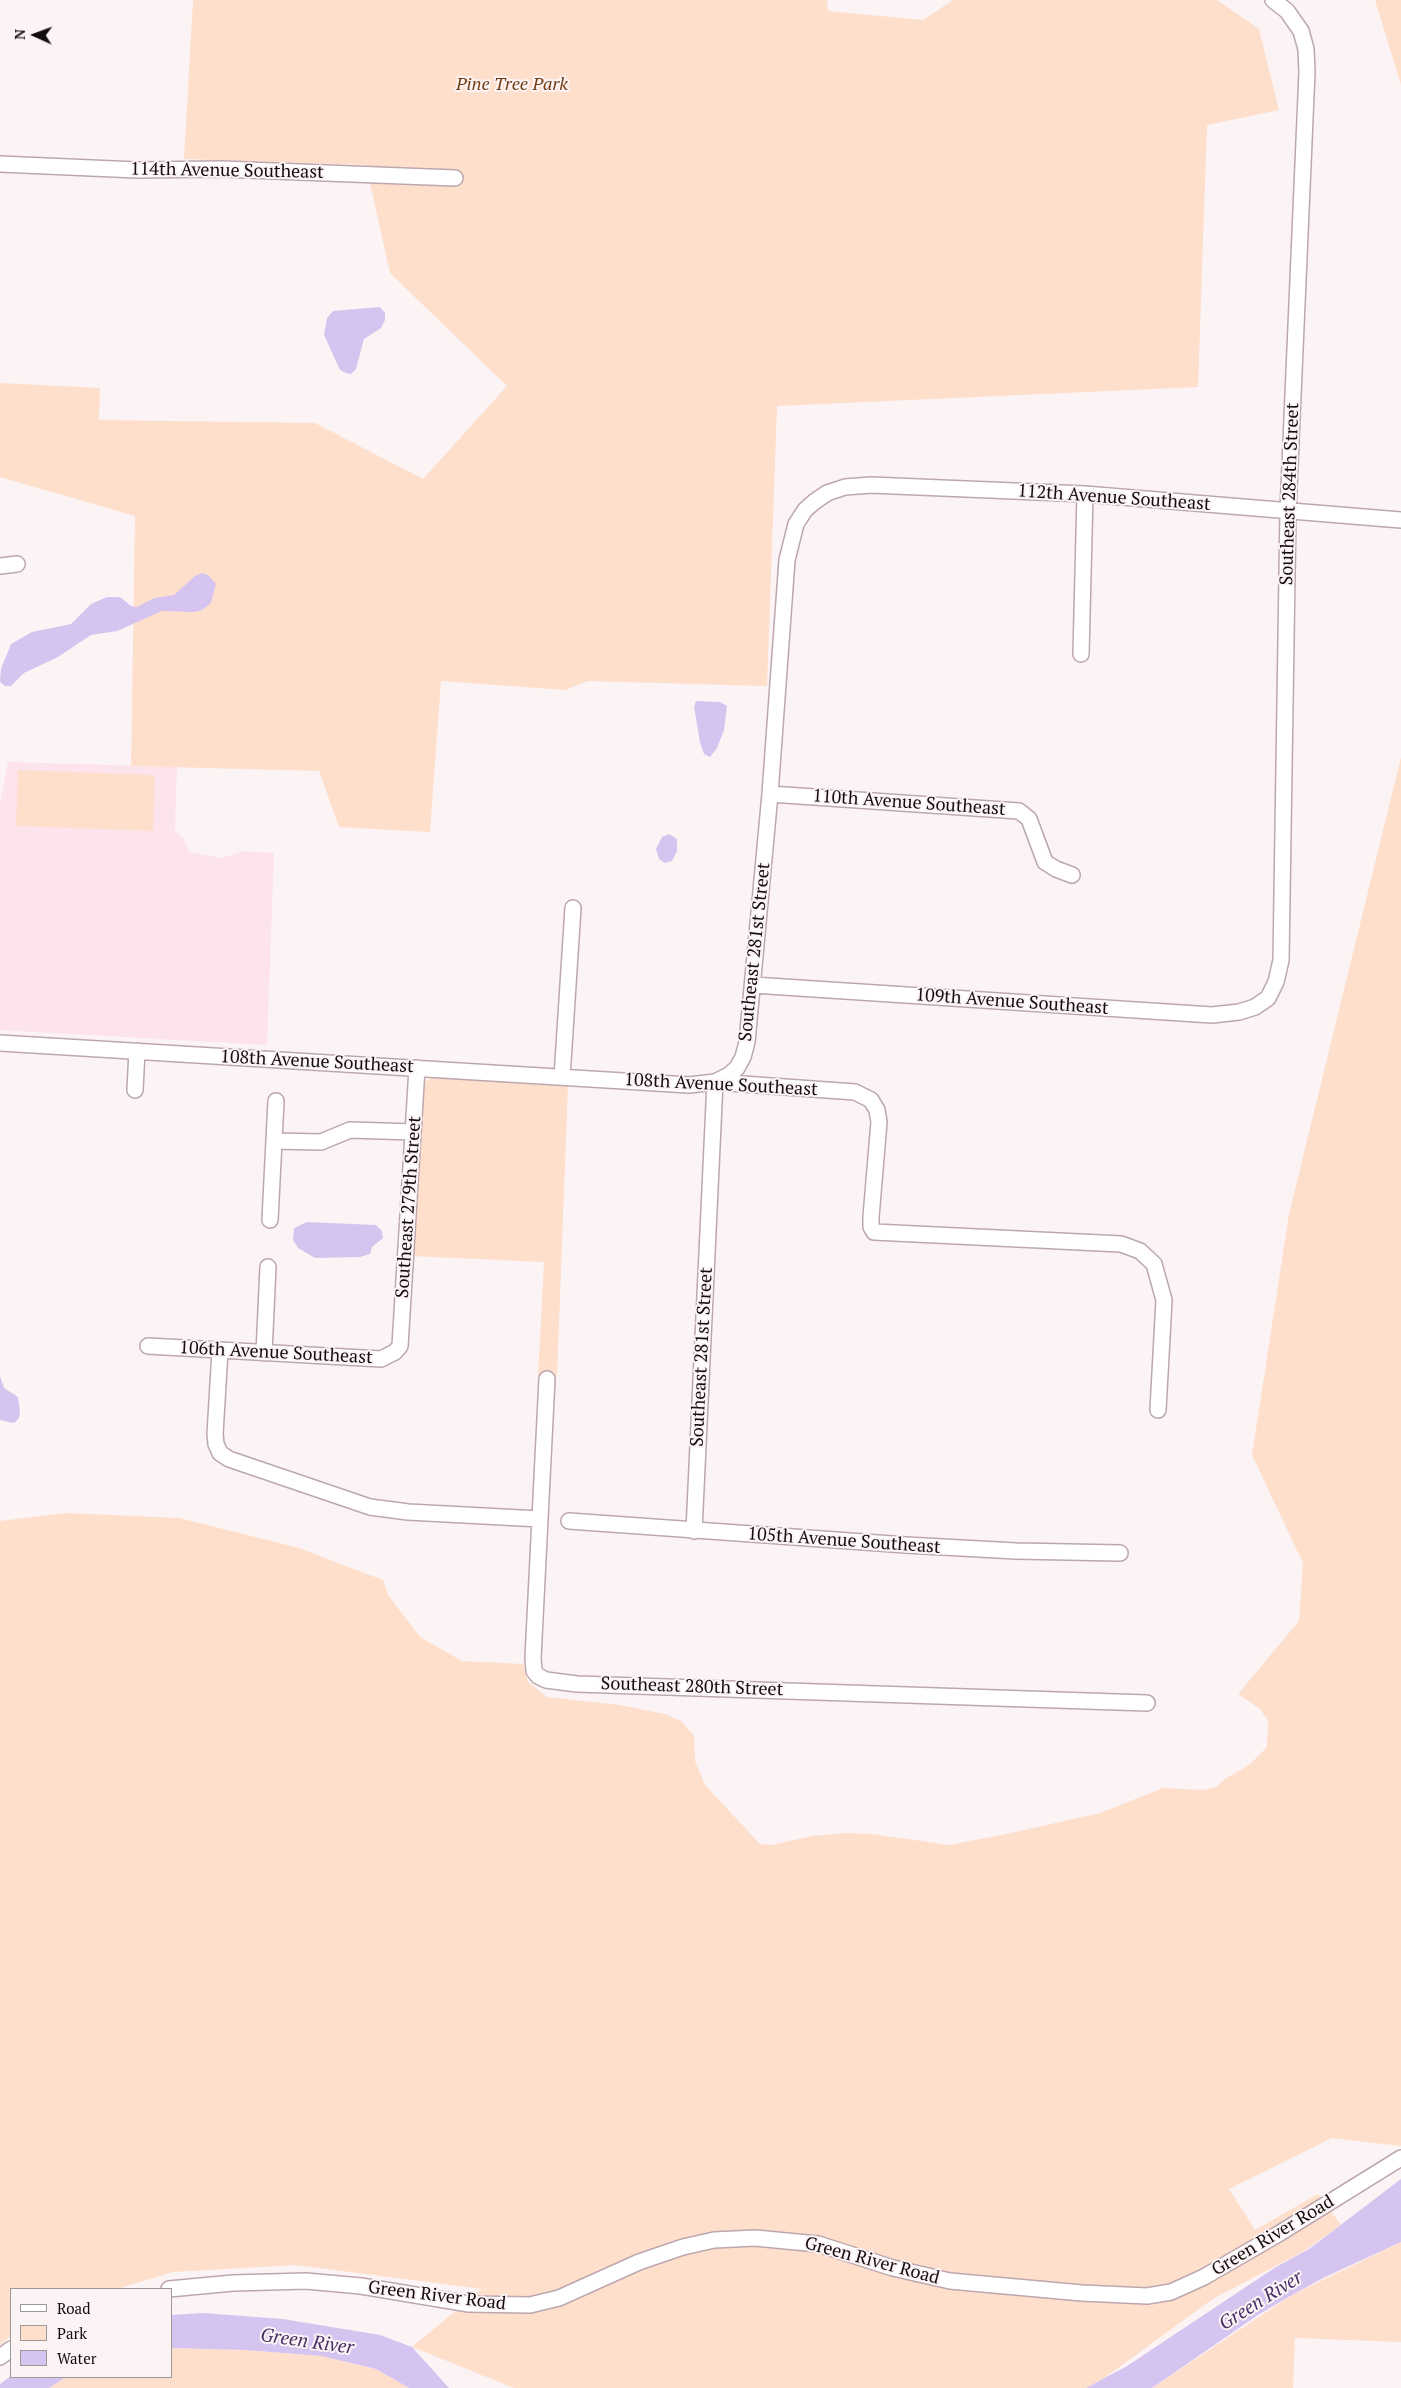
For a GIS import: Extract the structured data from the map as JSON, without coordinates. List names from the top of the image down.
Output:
{
  "streets": {
    "street": [
      "114th Avenue Southeast",
      "Southeast 284th Street",
      "112th Avenue Southeast",
      "110th Avenue Southeast",
      "Southeast 281st Street",
      "109th Avenue Southeast",
      "108th Avenue Southeast",
      "Southeast 279th Street",
      "106th Avenue Southeast",
      "105th Avenue Southeast",
      "Southeast 280th Street",
      "Green River Road"
    ]
  },
  "crossings": [
    ["Southeast 284th Street", "112th Avenue Southeast"],
    ["Southeast 284th Street", "109th Avenue Southeast"],
    ["112th Avenue Southeast", "Southeast 281st Street"],
    ["110th Avenue Southeast", "Southeast 281st Street"],
    ["Southeast 281st Street", "109th Avenue Southeast"],
    ["Southeast 281st Street", "108th Avenue Southeast"],
    ["Southeast 281st Street", "105th Avenue Southeast"],
    ["108th Avenue Southeast", "Southeast 279th Street"],
    ["Southeast 279th Street", "106th Avenue Southeast"]
  ],
  "water": ["Green River"],
  "parks": ["Pine Tree Park"],
  "legend": ["Road", "Park", "Water"],
  "north": "left"
}
